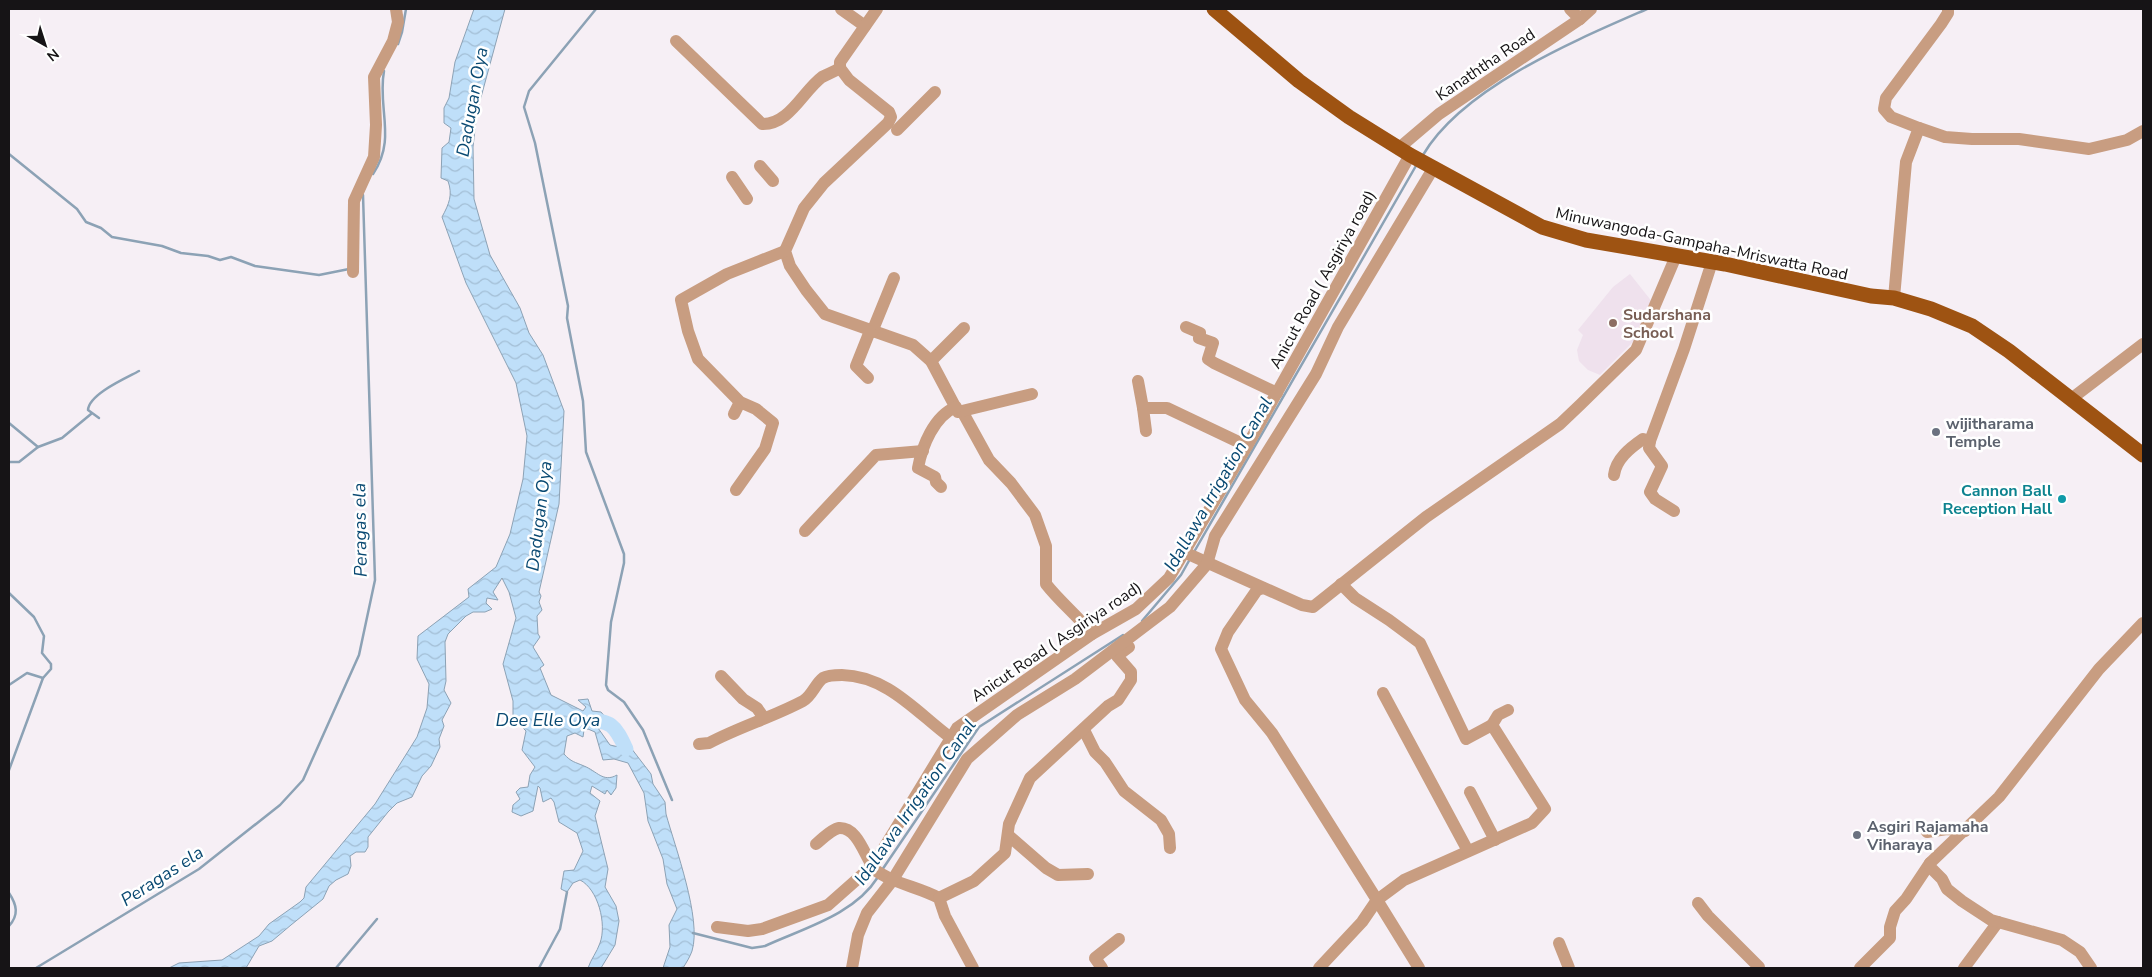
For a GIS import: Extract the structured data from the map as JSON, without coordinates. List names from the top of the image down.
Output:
{
  "streets": {
    "main road": ["Minuwangoda-Gampaha-Mriswatta Road"],
    "street": ["Kanaththa Road", "Anicut Road ( Asgiriya road)"]
  },
  "crossings": [
    ["Kanaththa Road", "Minuwangoda-Gampaha-Mriswatta Road"],
    ["Kanaththa Road", "Anicut Road ( Asgiriya road)"],
    ["Minuwangoda-Gampaha-Mriswatta Road", "Anicut Road ( Asgiriya road)"]
  ],
  "water": [
    "Dadugan Oya",
    "Idallawa Irrigation Canal",
    "Peragas ela",
    "Dee Elle Oya"
  ],
  "places": [
    "Sudarshana School",
    "wijitharama Temple",
    "Cannon Ball Reception Hall",
    "Asgiri Rajamaha Viharaya"
  ],
  "north": "bottom right"
}
